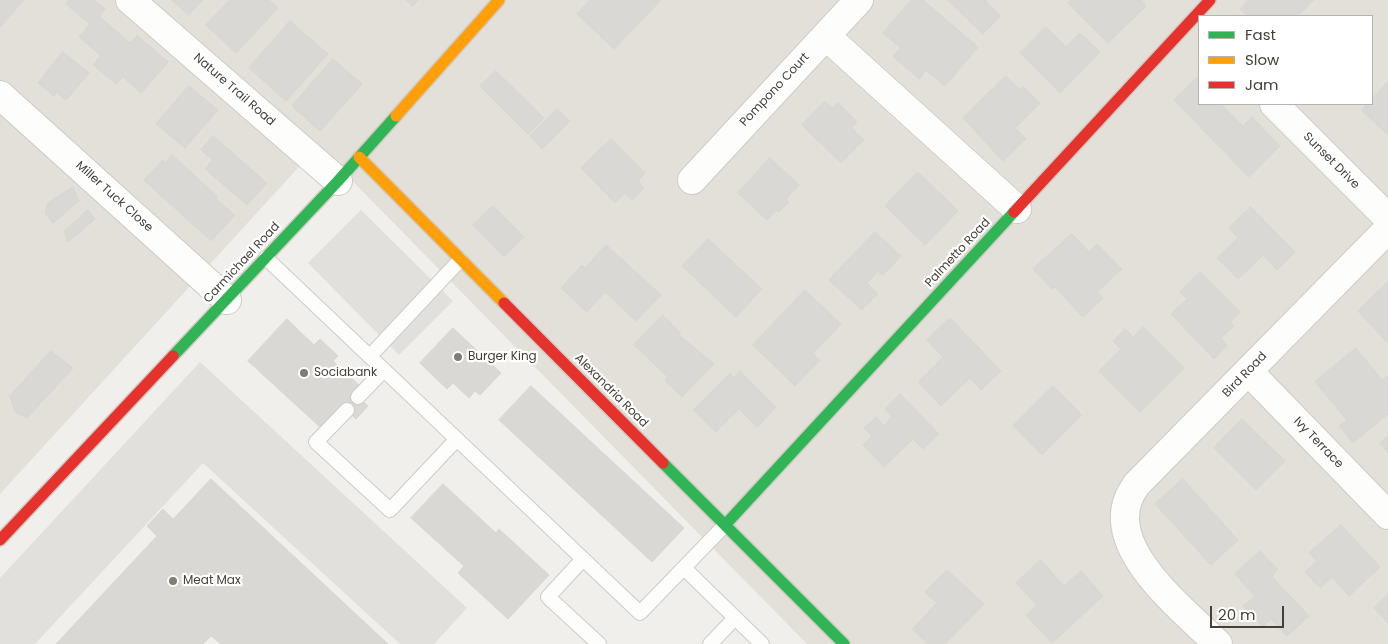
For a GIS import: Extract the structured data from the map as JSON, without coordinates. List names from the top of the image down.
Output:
{
  "streets": {
    "street": [
      "Nature Trail Road",
      "Pompono Court",
      "Sunset Drive",
      "Miller Tuck Close",
      "Palmetto Road",
      "Carmichael Road",
      "Bird Road",
      "Alexandria Road",
      "Ivy Terrace"
    ]
  },
  "crossings": [
    ["Nature Trail Road", "Carmichael Road"],
    ["Miller Tuck Close", "Carmichael Road"],
    ["Palmetto Road", "Alexandria Road"],
    ["Carmichael Road", "Alexandria Road"],
    ["Bird Road", "Ivy Terrace"]
  ],
  "places": ["Burger King", "Sociabank", "Meat Max"],
  "legend": ["Fast", "Slow", "Jam"],
  "scale_bar": "20 m"
}
